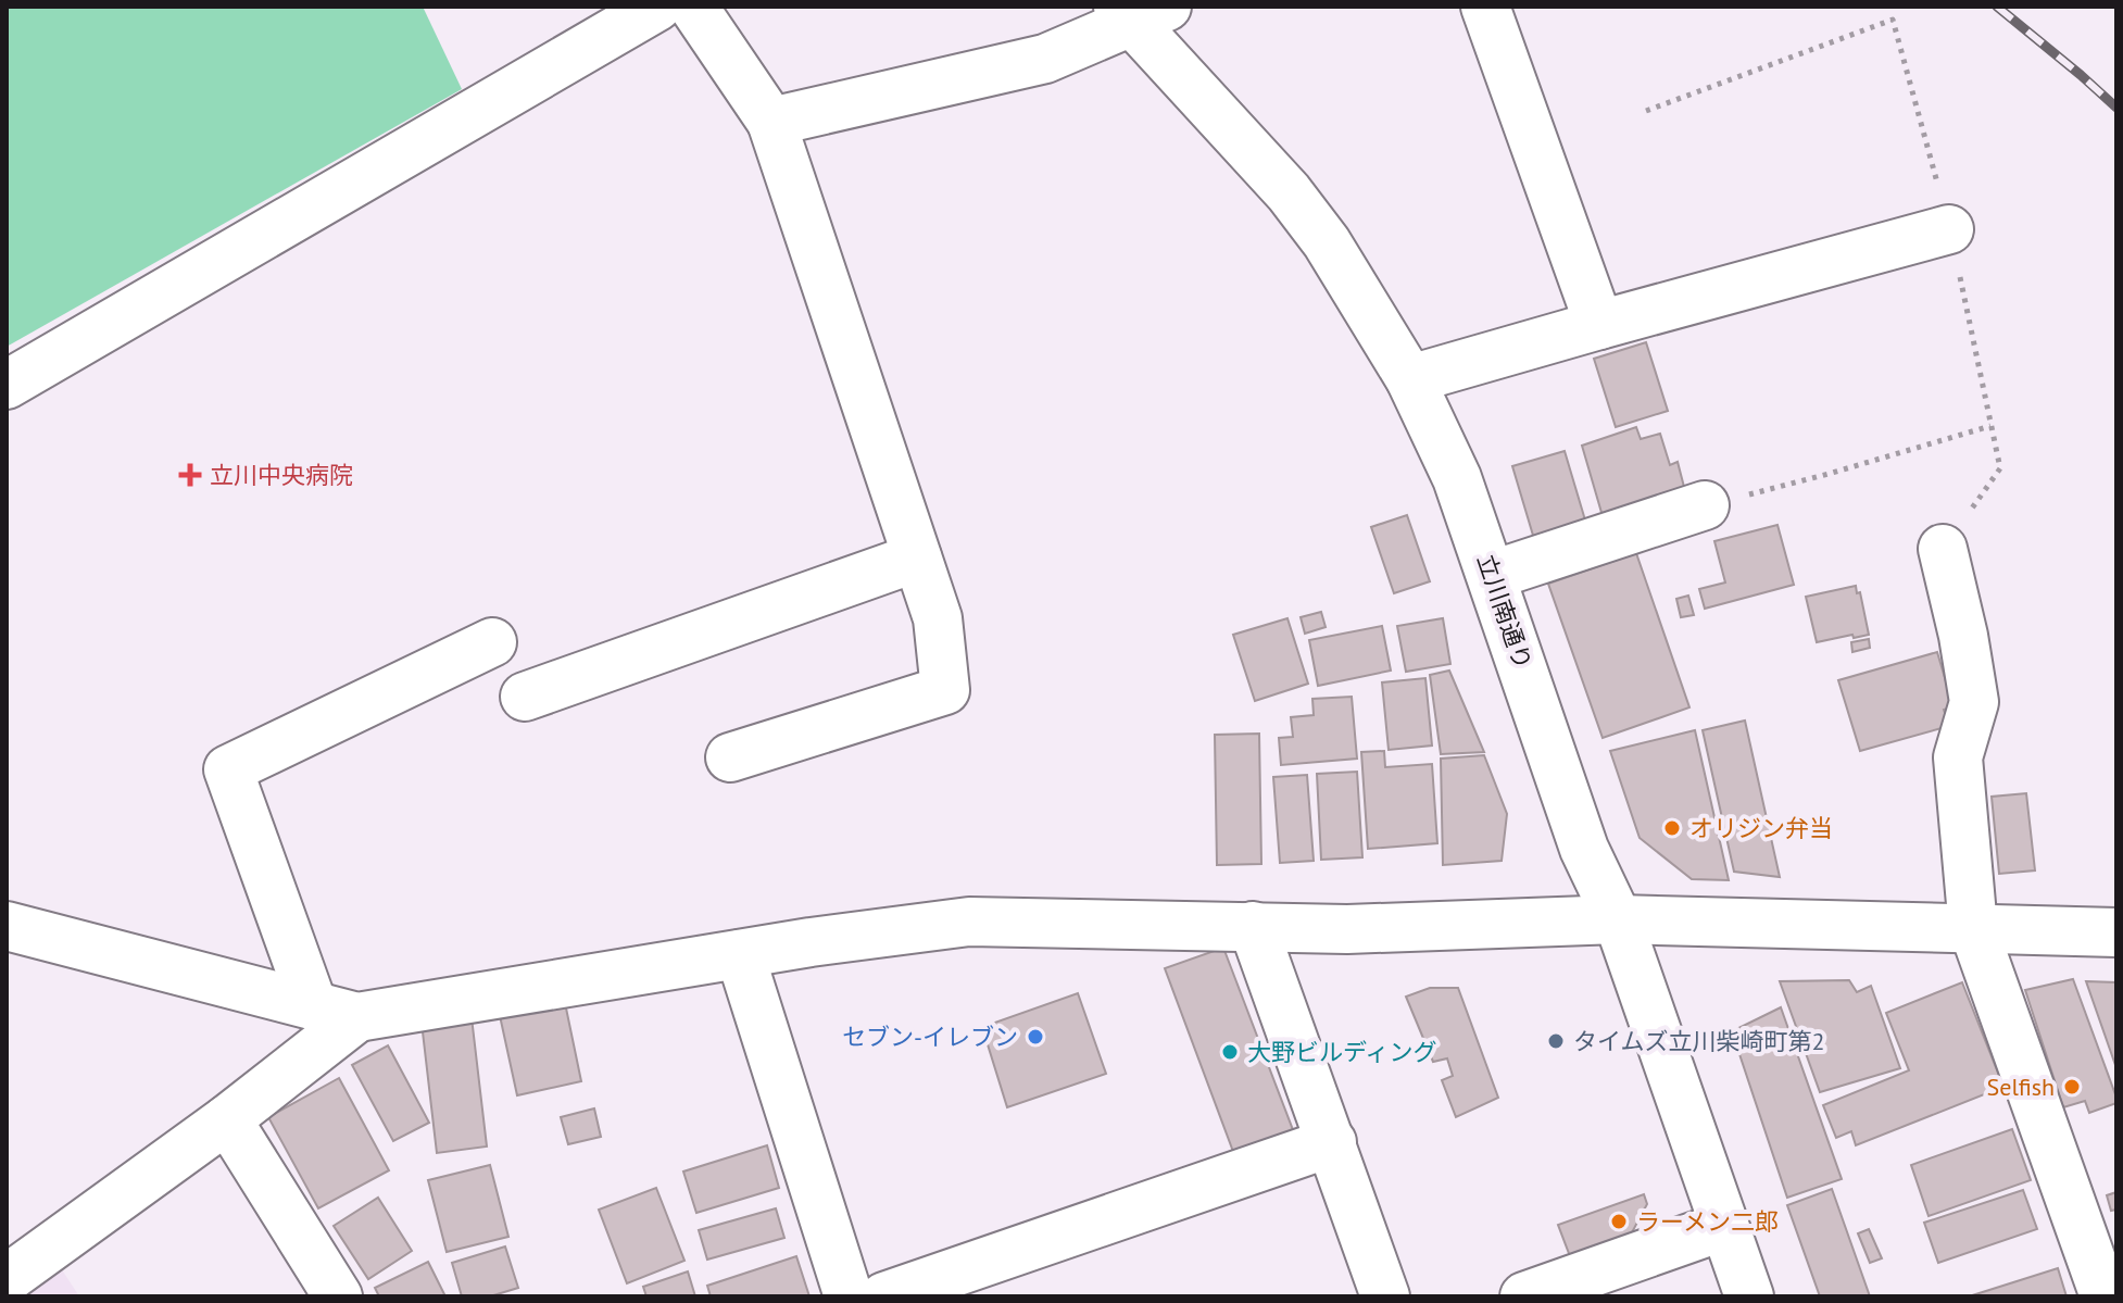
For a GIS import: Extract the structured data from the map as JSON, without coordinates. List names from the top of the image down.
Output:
{
  "streets": {
    "street": ["立川南通り"]
  },
  "places": {
    "health": ["立川中央病院"],
    "other": [
      "オリジン弁当",
      "セブン-イレブン",
      "タイムズ立川柴崎町第2",
      "大野ビルディング",
      "Selfish",
      "ラーメン二郎"
    ]
  }
}
